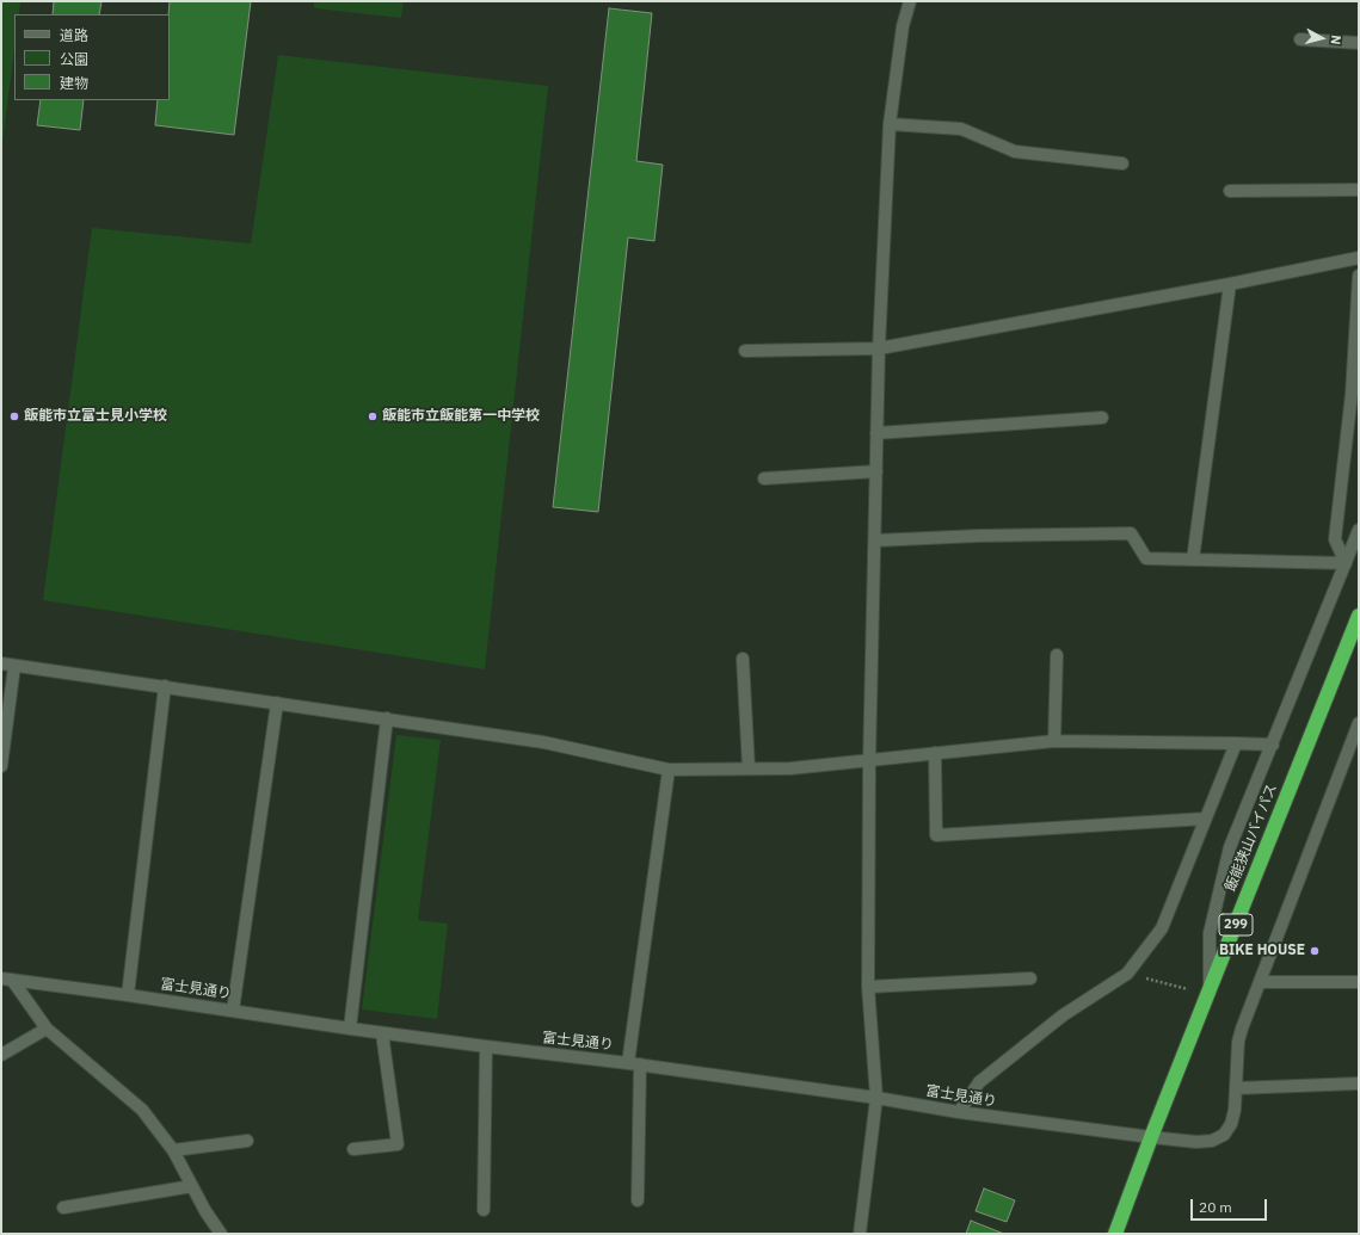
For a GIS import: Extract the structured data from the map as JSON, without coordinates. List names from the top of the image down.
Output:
{
  "streets": {
    "highway": ["飯能狭山バイパス", "299"],
    "street": ["富士見通り"]
  },
  "crossings": [
    ["飯能狭山バイパス", "富士見通り"]
  ],
  "places": ["飯能市立富士見小学校", "飯能市立飯能第一中学校", "BIKE HOUSE"],
  "legend": ["道路", "公園", "建物"],
  "scale_bar": "20 m",
  "north": "right"
}
